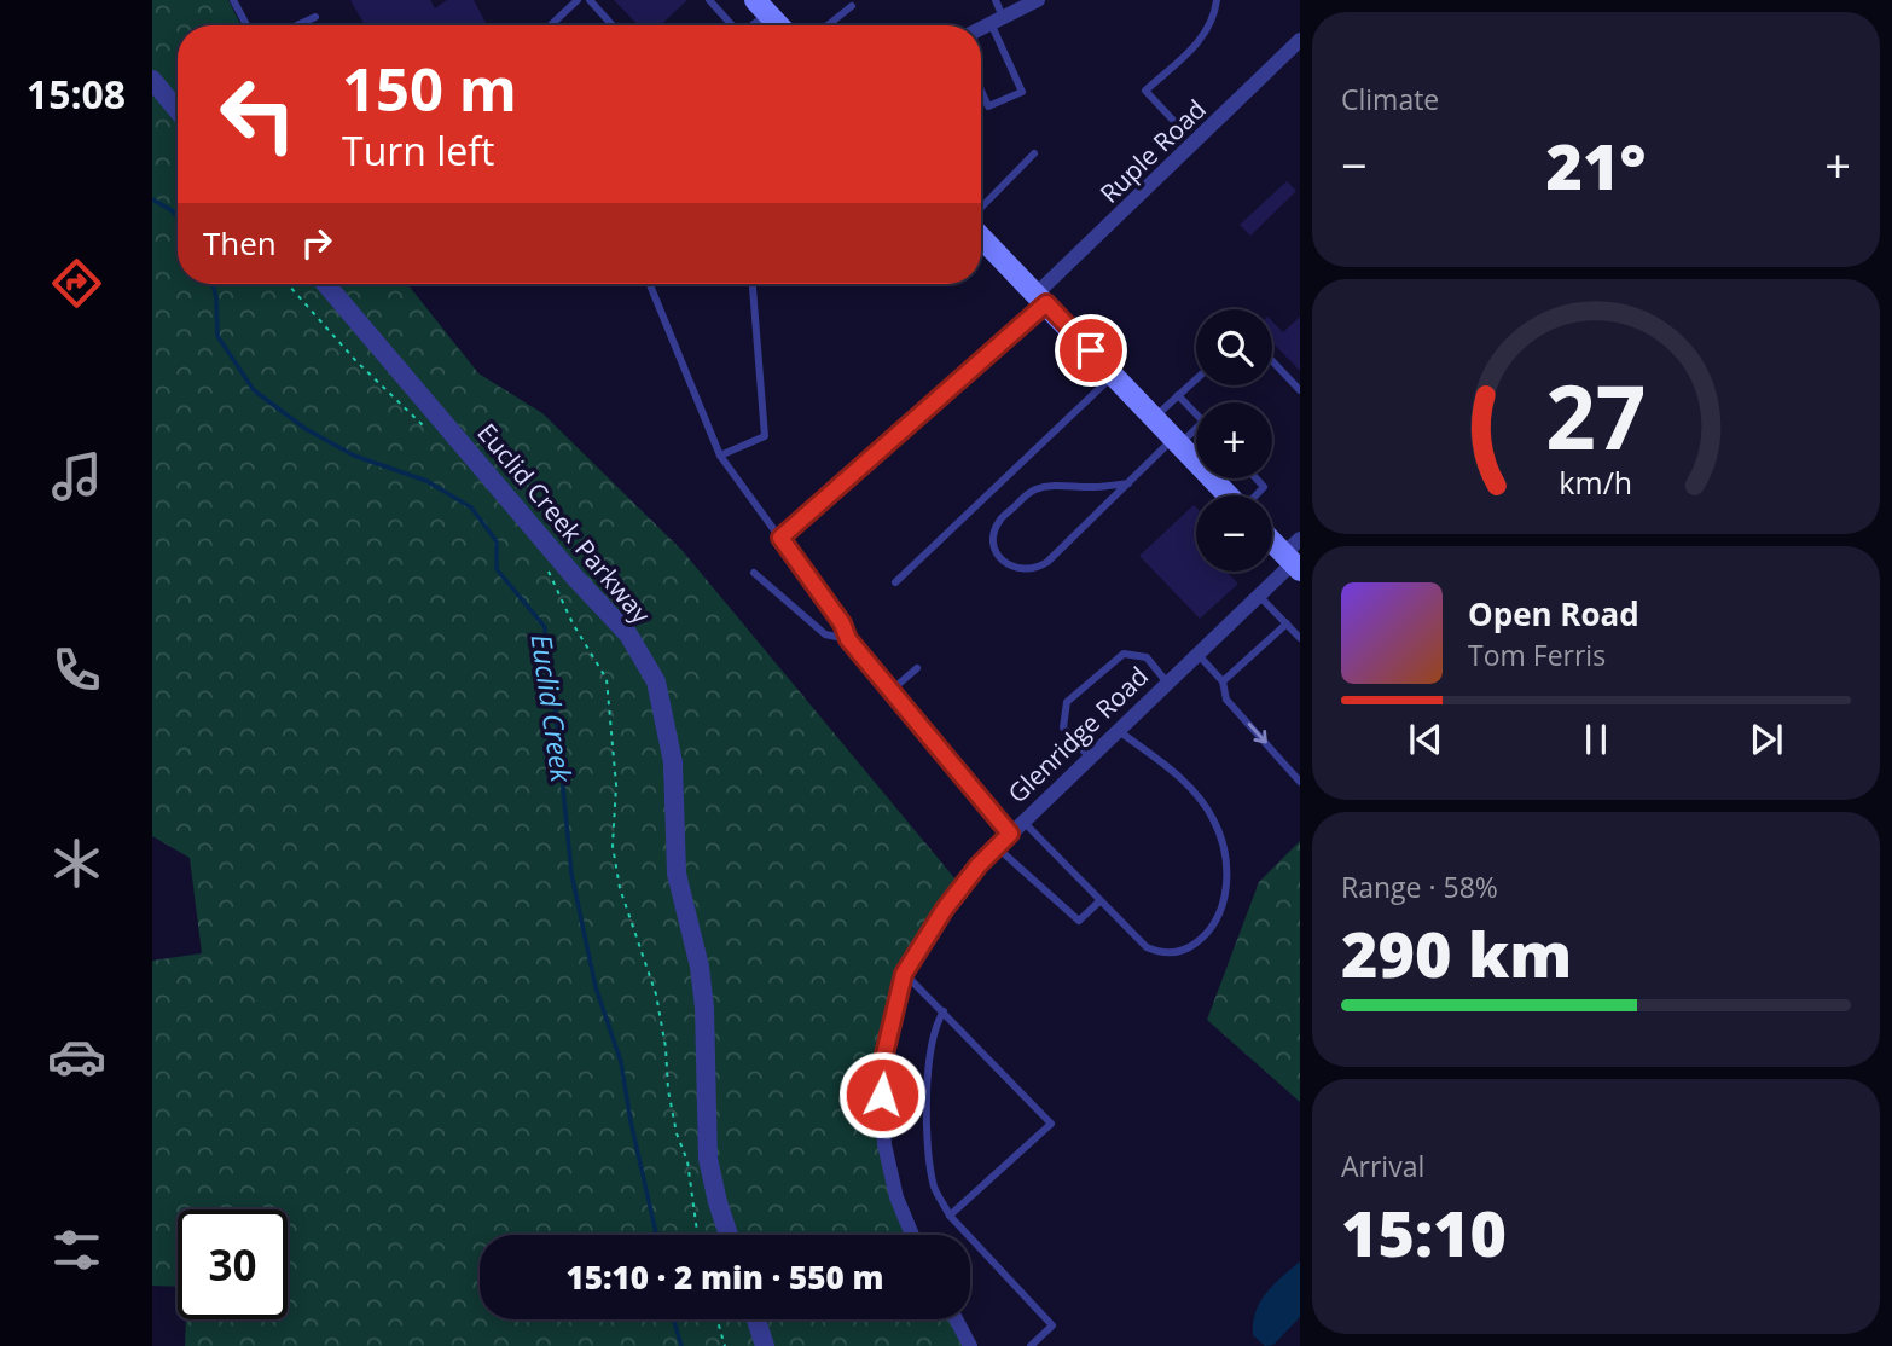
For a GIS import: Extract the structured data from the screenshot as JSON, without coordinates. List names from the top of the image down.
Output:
{
  "streets": {
    "street": ["Ruple Road", "Euclid Creek Parkway", "Glenridge Road"]
  },
  "water": ["Euclid Creek"],
  "page": {
    "tabs": "15:08",
    "tile": [
      "Climate",
      ["Range · 58%", "290 km"],
      ["Arrival", "15:10"]
    ],
    "turn": ["150 m", "Turn left"],
    "heat": ["−", "21°", "+"],
    "then": "Then",
    "map_buttons": ["+", "−"],
    "song": ["Open Road", "Tom Ferris"],
    "limit": "30",
    "trip": "15:10 · 2 min · 550 m",
    "gauge": ["27", "km/h"]
  }
}
